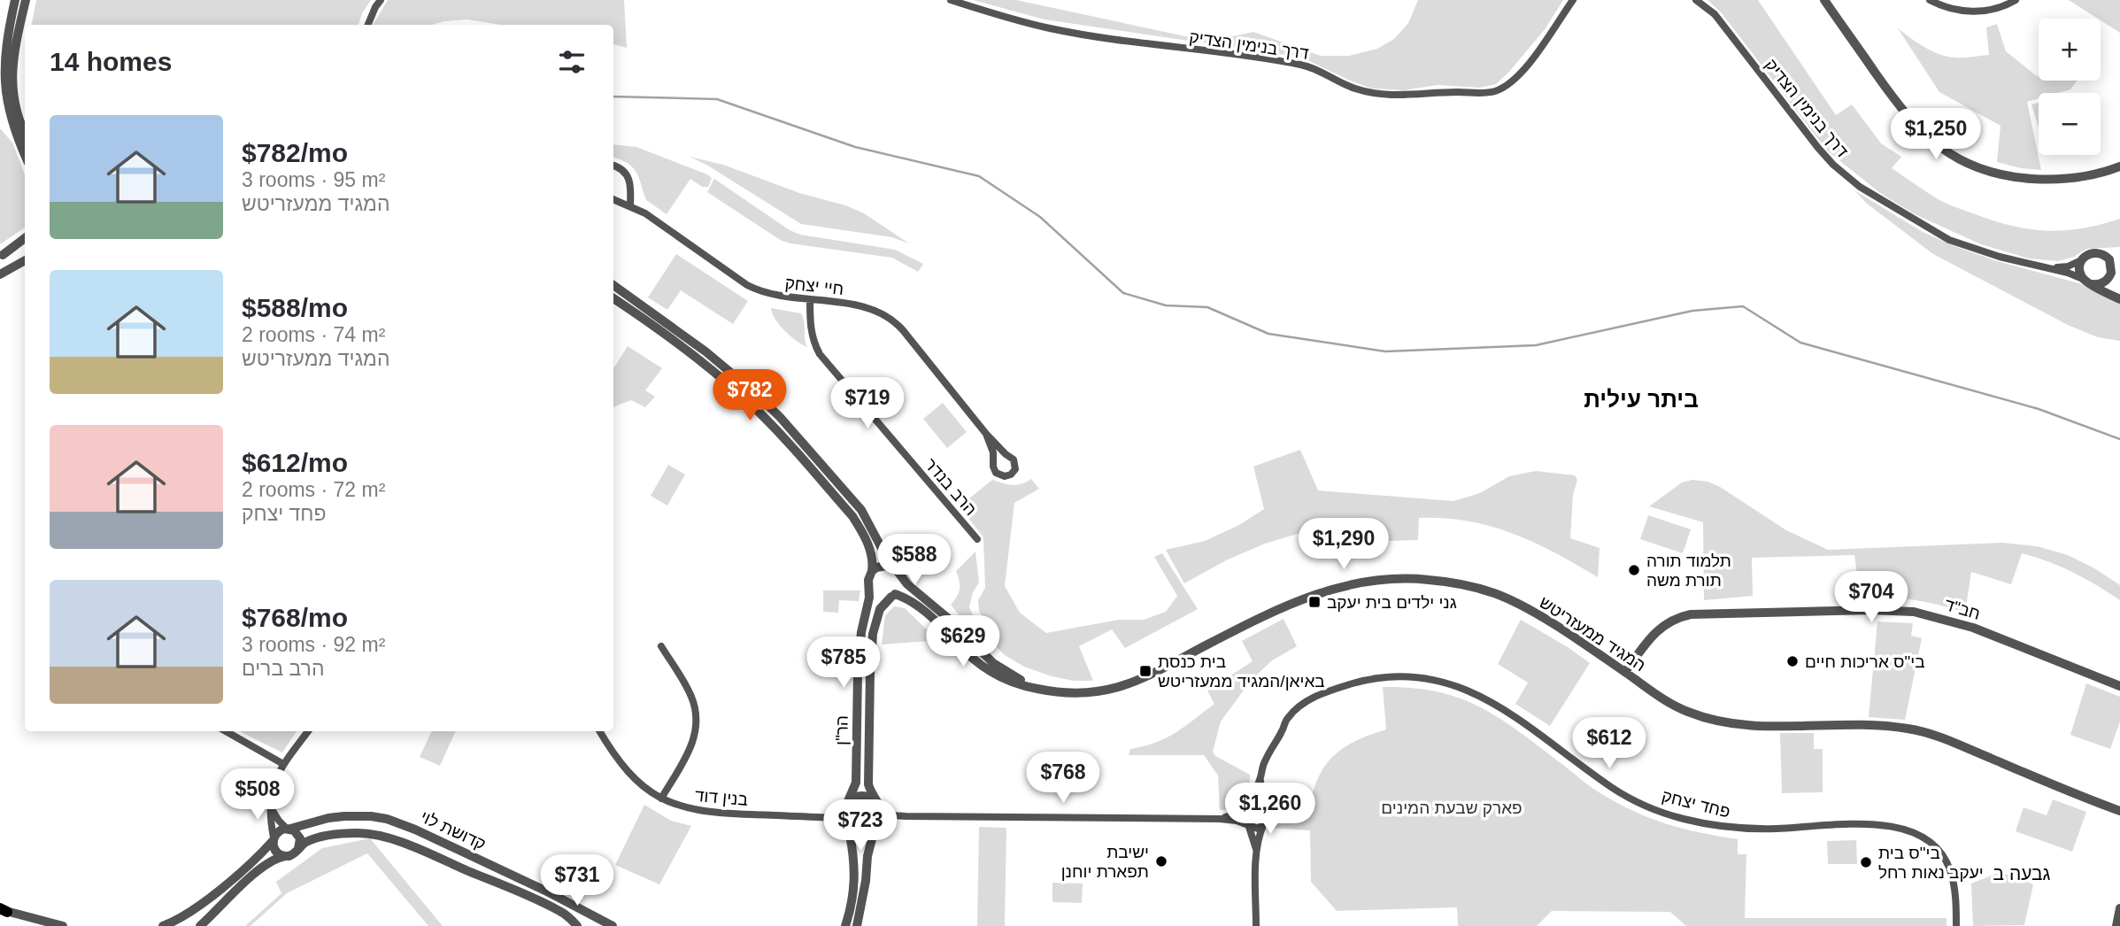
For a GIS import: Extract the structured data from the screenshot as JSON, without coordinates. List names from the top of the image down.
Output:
{
  "streets": {
    "street": [
      "דרך בנימין הצדיק",
      "חיי יצחק",
      "הרב בנדר",
      "חב\"ד",
      "המגיד ממעזריטש",
      "הר\"ן",
      "בנין דוד",
      "פחד יצחק",
      "קדושת לוי"
    ]
  },
  "crossings": [
    ["חיי יצחק", "הרב בנדר"],
    ["חב\"ד", "המגיד ממעזריטש"],
    ["המגיד ממעזריטש", "הר\"ן"],
    ["הר\"ן", "בנין דוד"]
  ],
  "districts": ["ביתר עילית", "גבעה ב"],
  "parks": ["פארק שבעת המינים"],
  "places": {
    "other": [
      "תלמוד תורה תורת משה",
      "בי\"ס אריכות חיים",
      "ישיבת תפארת יוחנן",
      "בי\"ס בית יעקב נאות רחל"
    ],
    "transit": ["גני ילדים בית יעקב", "בית כנסת באיאן/המגיד ממעזריטש"]
  },
  "page": {
    "map_buttons": ["+", "−"],
    "heading": "14 homes",
    "list": [
      {
        "name": "$782/mo",
        "note": "3 rooms · 95 m² · המגיד ממעזריטש"
      },
      {
        "name": "$588/mo",
        "note": "2 rooms · 74 m² · המגיד ממעזריטש"
      },
      {
        "name": "$612/mo",
        "note": "2 rooms · 72 m² · פחד יצחק"
      },
      {
        "name": "$768/mo",
        "note": "3 rooms · 92 m² · הרב ברים"
      }
    ],
    "price": [
      "$1,250",
      "$782",
      "$719",
      "$1,290",
      "$588",
      "$704",
      "$629",
      "$785",
      "$612",
      "$768",
      "$508",
      "$1,260",
      "$723",
      "$731"
    ]
  }
}
